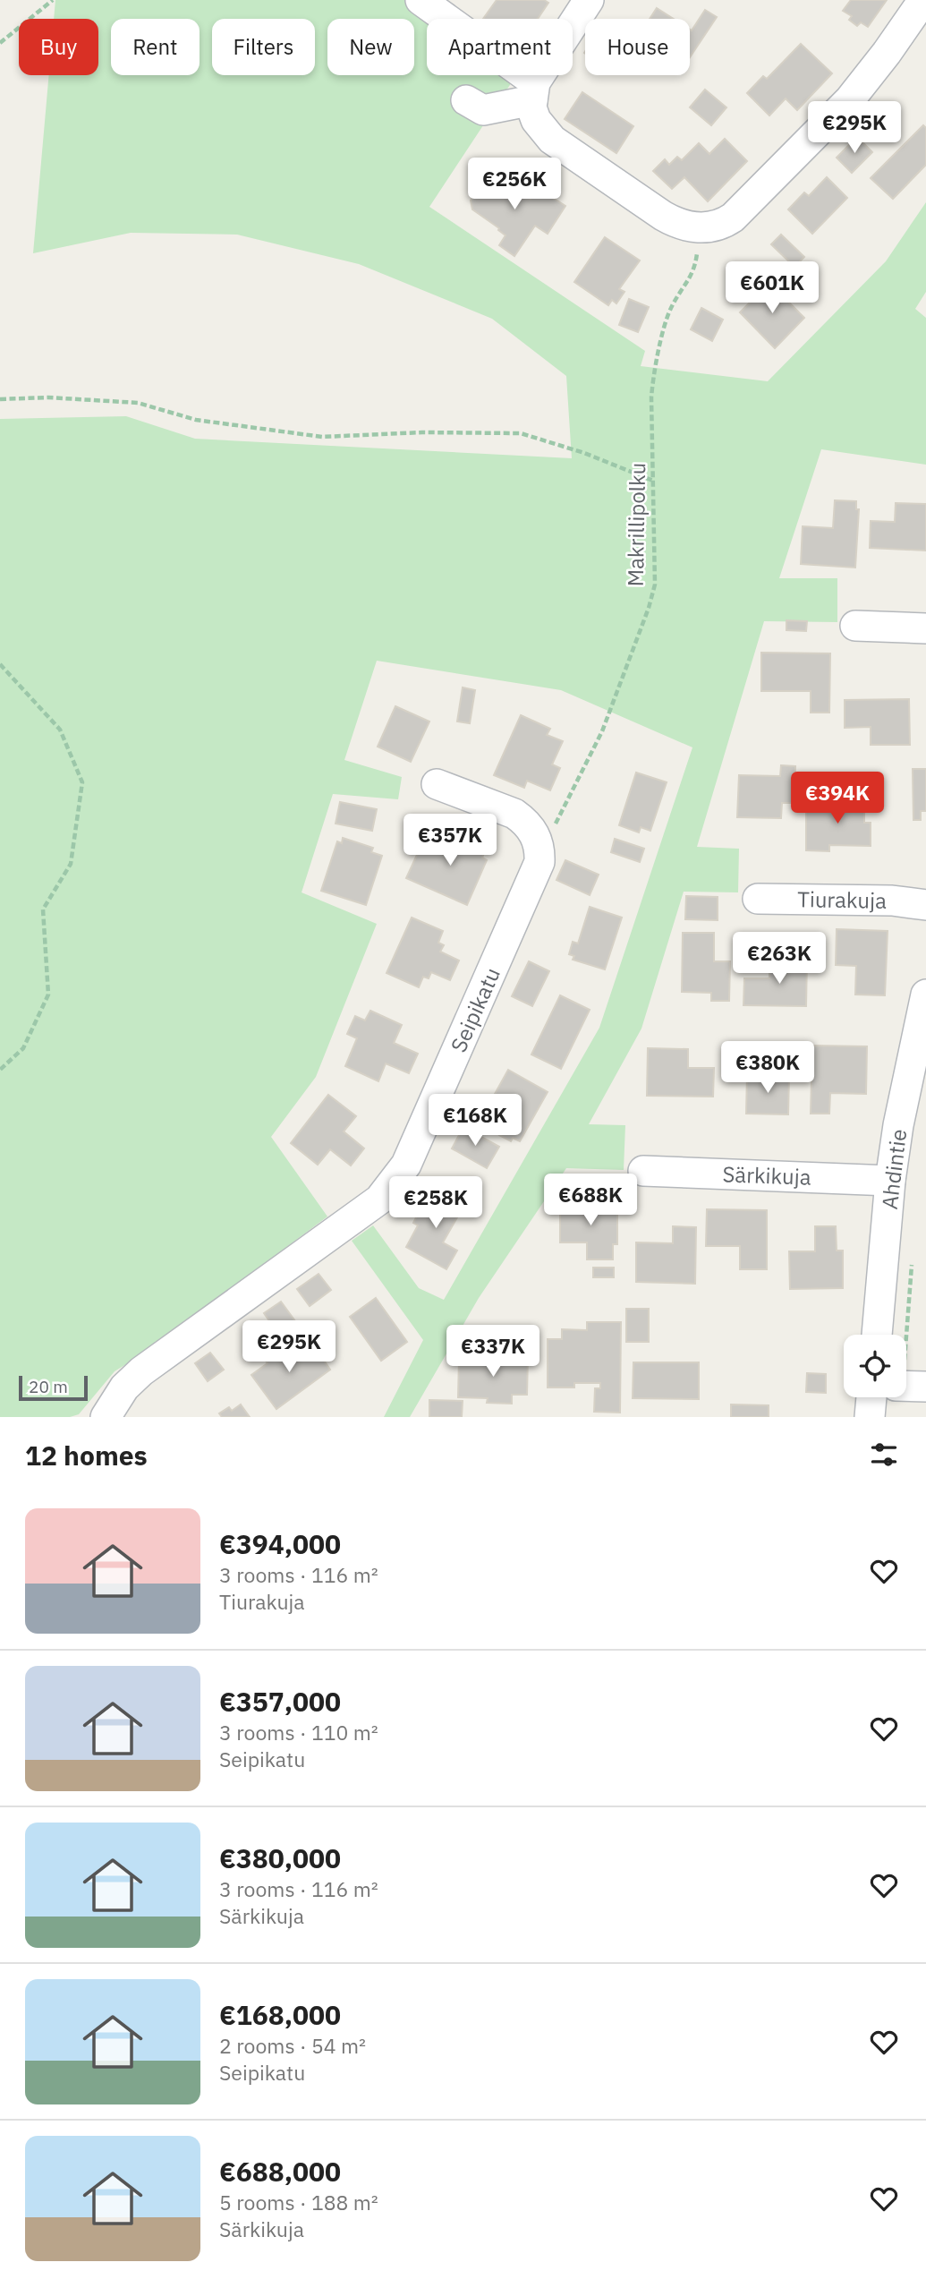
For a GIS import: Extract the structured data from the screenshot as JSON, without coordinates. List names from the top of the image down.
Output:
{
  "streets": {
    "street": [
      "Tiurakuja",
      "Seipikatu",
      "Ahdintie",
      "Särkikuja"
    ],
    "path": ["Makrillipolku"]
  },
  "crossings": [
    ["Makrillipolku", "Seipikatu"],
    ["Ahdintie", "Särkikuja"]
  ],
  "scale_bar": "20 m",
  "page": {
    "chip": [
      "Buy",
      "Rent",
      "Filters",
      "New",
      "Apartment",
      "House"
    ],
    "price": [
      "€295K",
      "€256K",
      "€601K",
      "€394K",
      "€357K",
      "€263K",
      "€380K",
      "€168K",
      "€688K",
      "€258K",
      "€295K",
      "€337K"
    ],
    "scale": "20 m",
    "heading": "12 homes",
    "list": [
      {
        "name": "€394,000",
        "note": "3 rooms · 116 m² · Tiurakuja"
      },
      {
        "name": "€357,000",
        "note": "3 rooms · 110 m² · Seipikatu"
      },
      {
        "name": "€380,000",
        "note": "3 rooms · 116 m² · Särkikuja"
      },
      {
        "name": "€168,000",
        "note": "2 rooms · 54 m² · Seipikatu"
      },
      {
        "name": "€688,000",
        "note": "5 rooms · 188 m² · Särkikuja"
      }
    ]
  }
}
